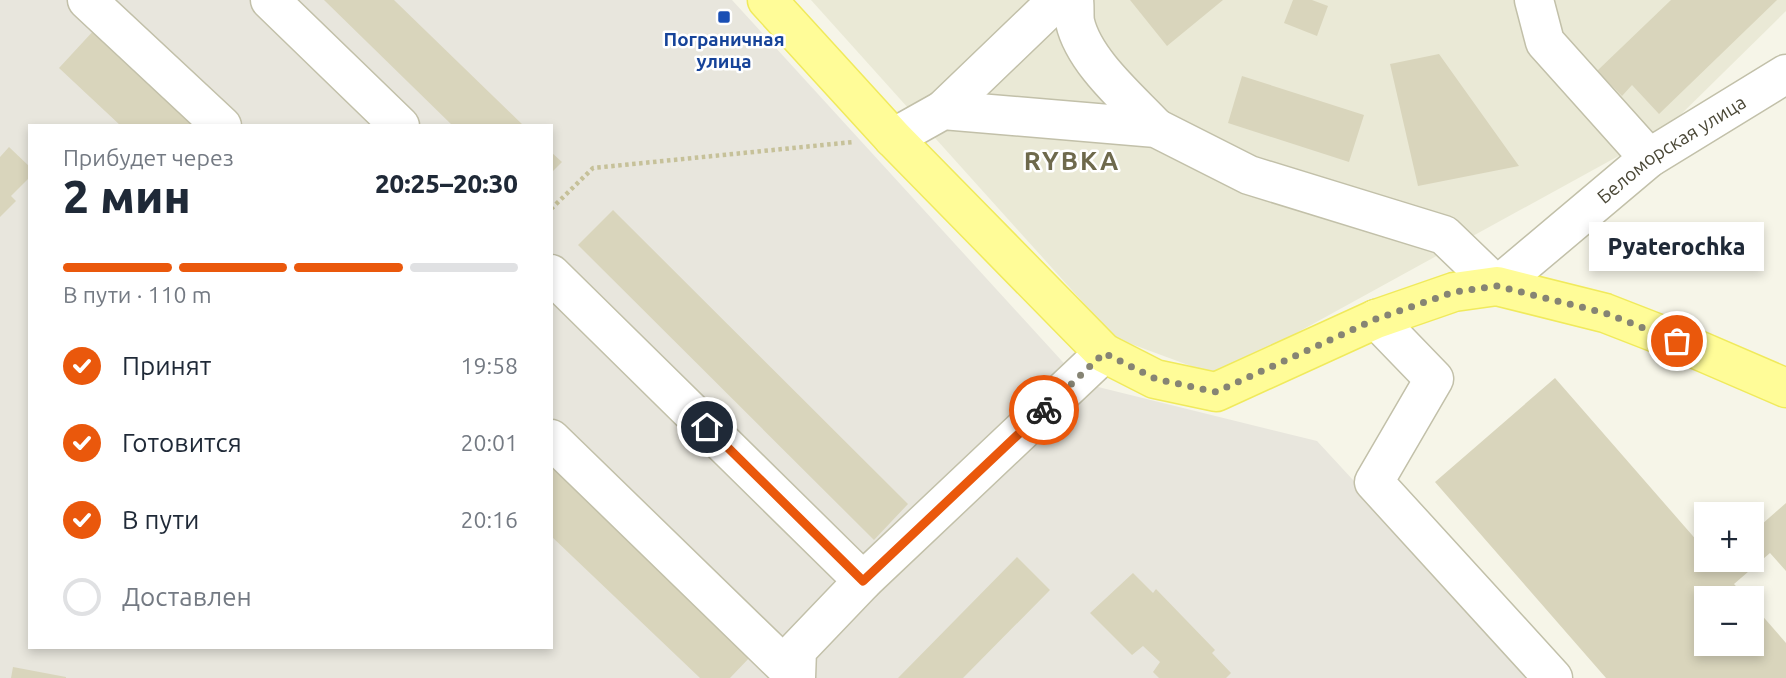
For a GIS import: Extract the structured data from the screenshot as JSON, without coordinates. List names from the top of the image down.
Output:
{
  "streets": {
    "street": ["Беломорская улица"]
  },
  "districts": ["RYBKA"],
  "places": {
    "transit": ["Пограничная улица"],
    "other": ["Pyaterochka"]
  },
  "page": {
    "heading": ["2 мин", "Прибудет через", "20:25–20:30"],
    "bubble": "Pyaterochka",
    "bar": "В пути · 110 m",
    "list": [
      ["Принят", "19:58"],
      ["Готовится", "20:01"],
      ["В пути", "20:16"],
      "Доставлен"
    ],
    "map_buttons": ["+", "−"]
  }
}
